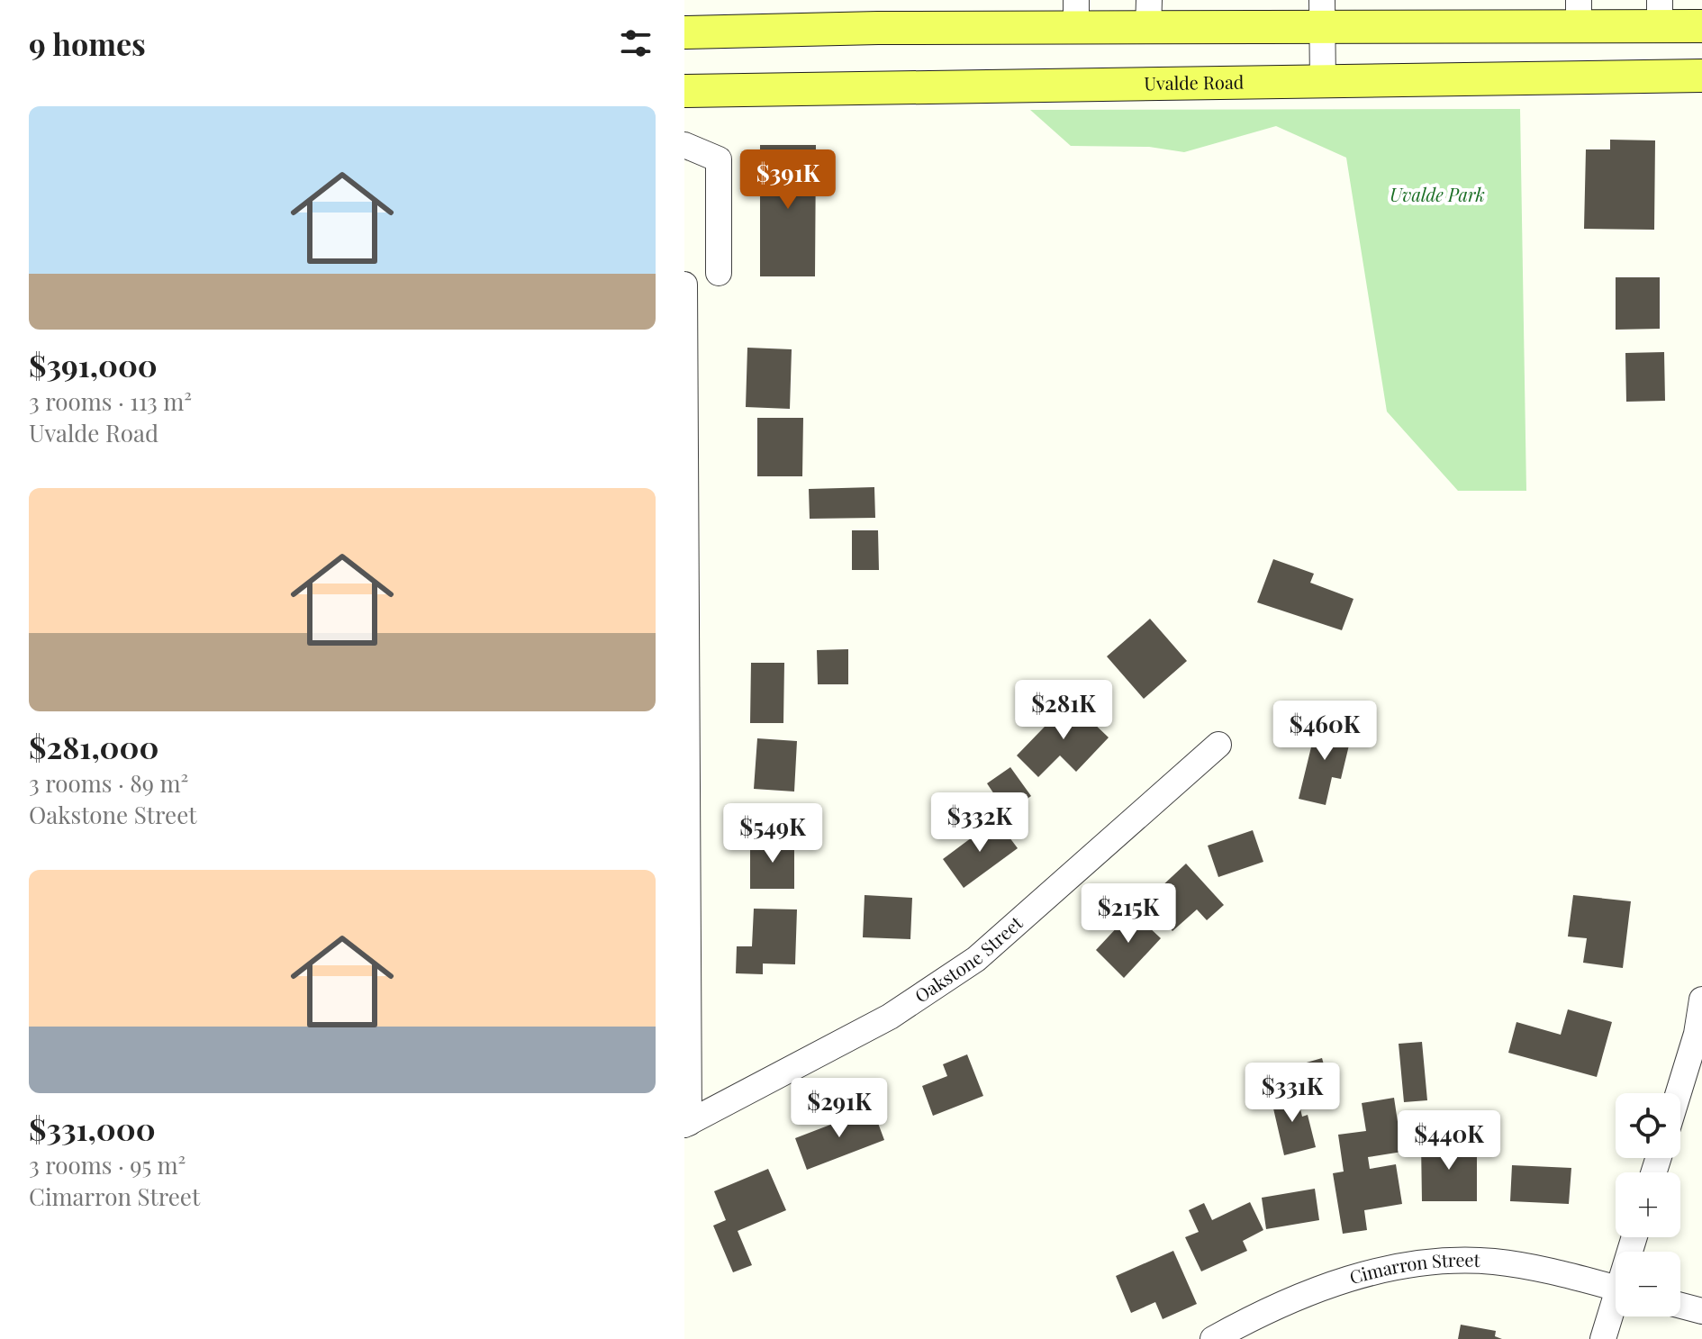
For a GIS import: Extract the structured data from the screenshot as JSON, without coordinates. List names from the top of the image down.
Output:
{
  "streets": {
    "main road": ["Uvalde Road"],
    "street": ["Oakstone Street", "Cimarron Street"]
  },
  "parks": ["Uvalde Park"],
  "page": {
    "heading": "9 homes",
    "list": [
      {
        "name": "$391,000",
        "note": "3 rooms · 113 m² · Uvalde Road"
      },
      {
        "name": "$281,000",
        "note": "3 rooms · 89 m² · Oakstone Street"
      },
      {
        "name": "$331,000",
        "note": "3 rooms · 95 m² · Cimarron Street"
      }
    ],
    "price": [
      "$391K",
      "$281K",
      "$460K",
      "$332K",
      "$549K",
      "$215K",
      "$331K",
      "$291K",
      "$440K"
    ],
    "map_buttons": ["+", "−"]
  }
}
